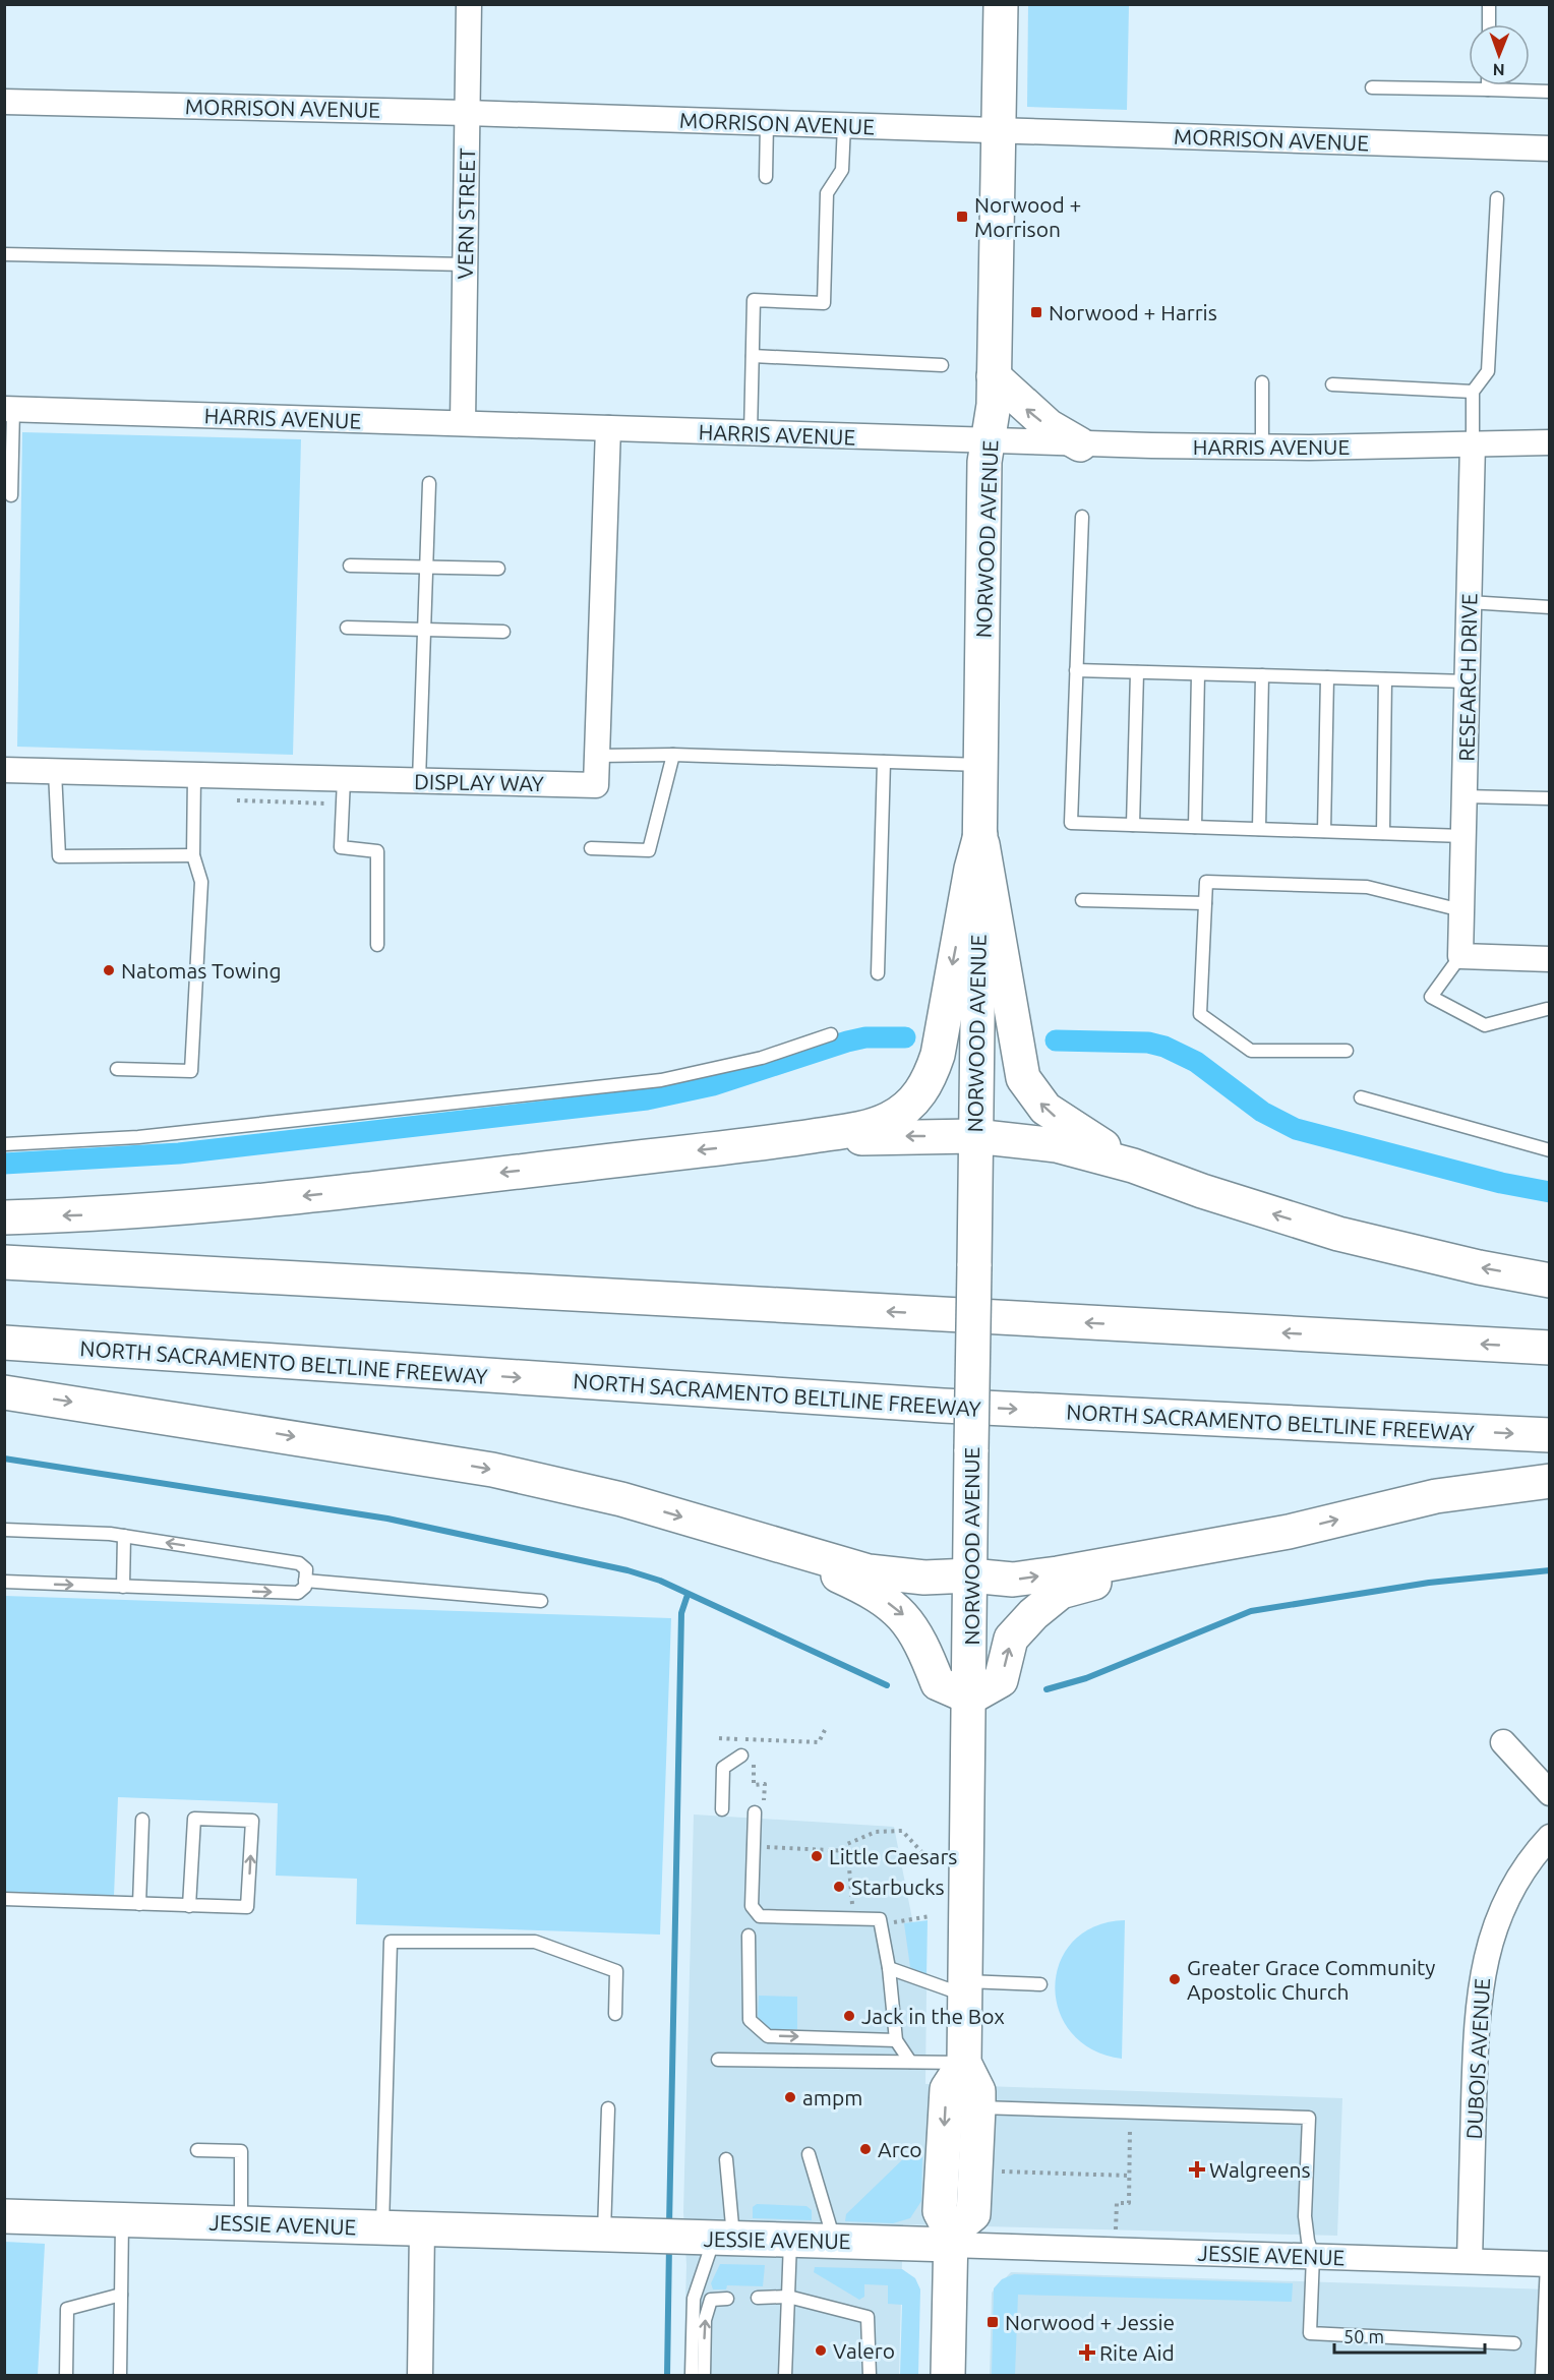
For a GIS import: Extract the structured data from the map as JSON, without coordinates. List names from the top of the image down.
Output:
{
  "streets": {
    "main road": ["NORWOOD AVENUE", "NORTH SACRAMENTO BELTLINE FREEWAY", "JESSIE AVENUE"],
    "street": [
      "MORRISON AVENUE",
      "VERN STREET",
      "HARRIS AVENUE",
      "RESEARCH DRIVE",
      "DISPLAY WAY",
      "DUBOIS AVENUE"
    ]
  },
  "crossings": [
    ["MORRISON AVENUE", "VERN STREET"],
    ["MORRISON AVENUE", "NORWOOD AVENUE"],
    ["VERN STREET", "HARRIS AVENUE"],
    ["HARRIS AVENUE", "NORWOOD AVENUE"],
    ["HARRIS AVENUE", "RESEARCH DRIVE"],
    ["HARRIS AVENUE", "DISPLAY WAY"],
    ["NORWOOD AVENUE", "JESSIE AVENUE"],
    ["DUBOIS AVENUE", "JESSIE AVENUE"]
  ],
  "places": {
    "transit": ["Norwood + Morrison", "Norwood + Harris", "Norwood + Jessie"],
    "other": [
      "Natomas Towing",
      "Little Caesars",
      "Starbucks",
      "Greater Grace Community Apostolic Church",
      "Jack in the Box",
      "ampm",
      "Arco",
      "Valero"
    ],
    "health": ["Walgreens", "Rite Aid"]
  },
  "scale_bar": "50 m",
  "north": "bottom"
}
